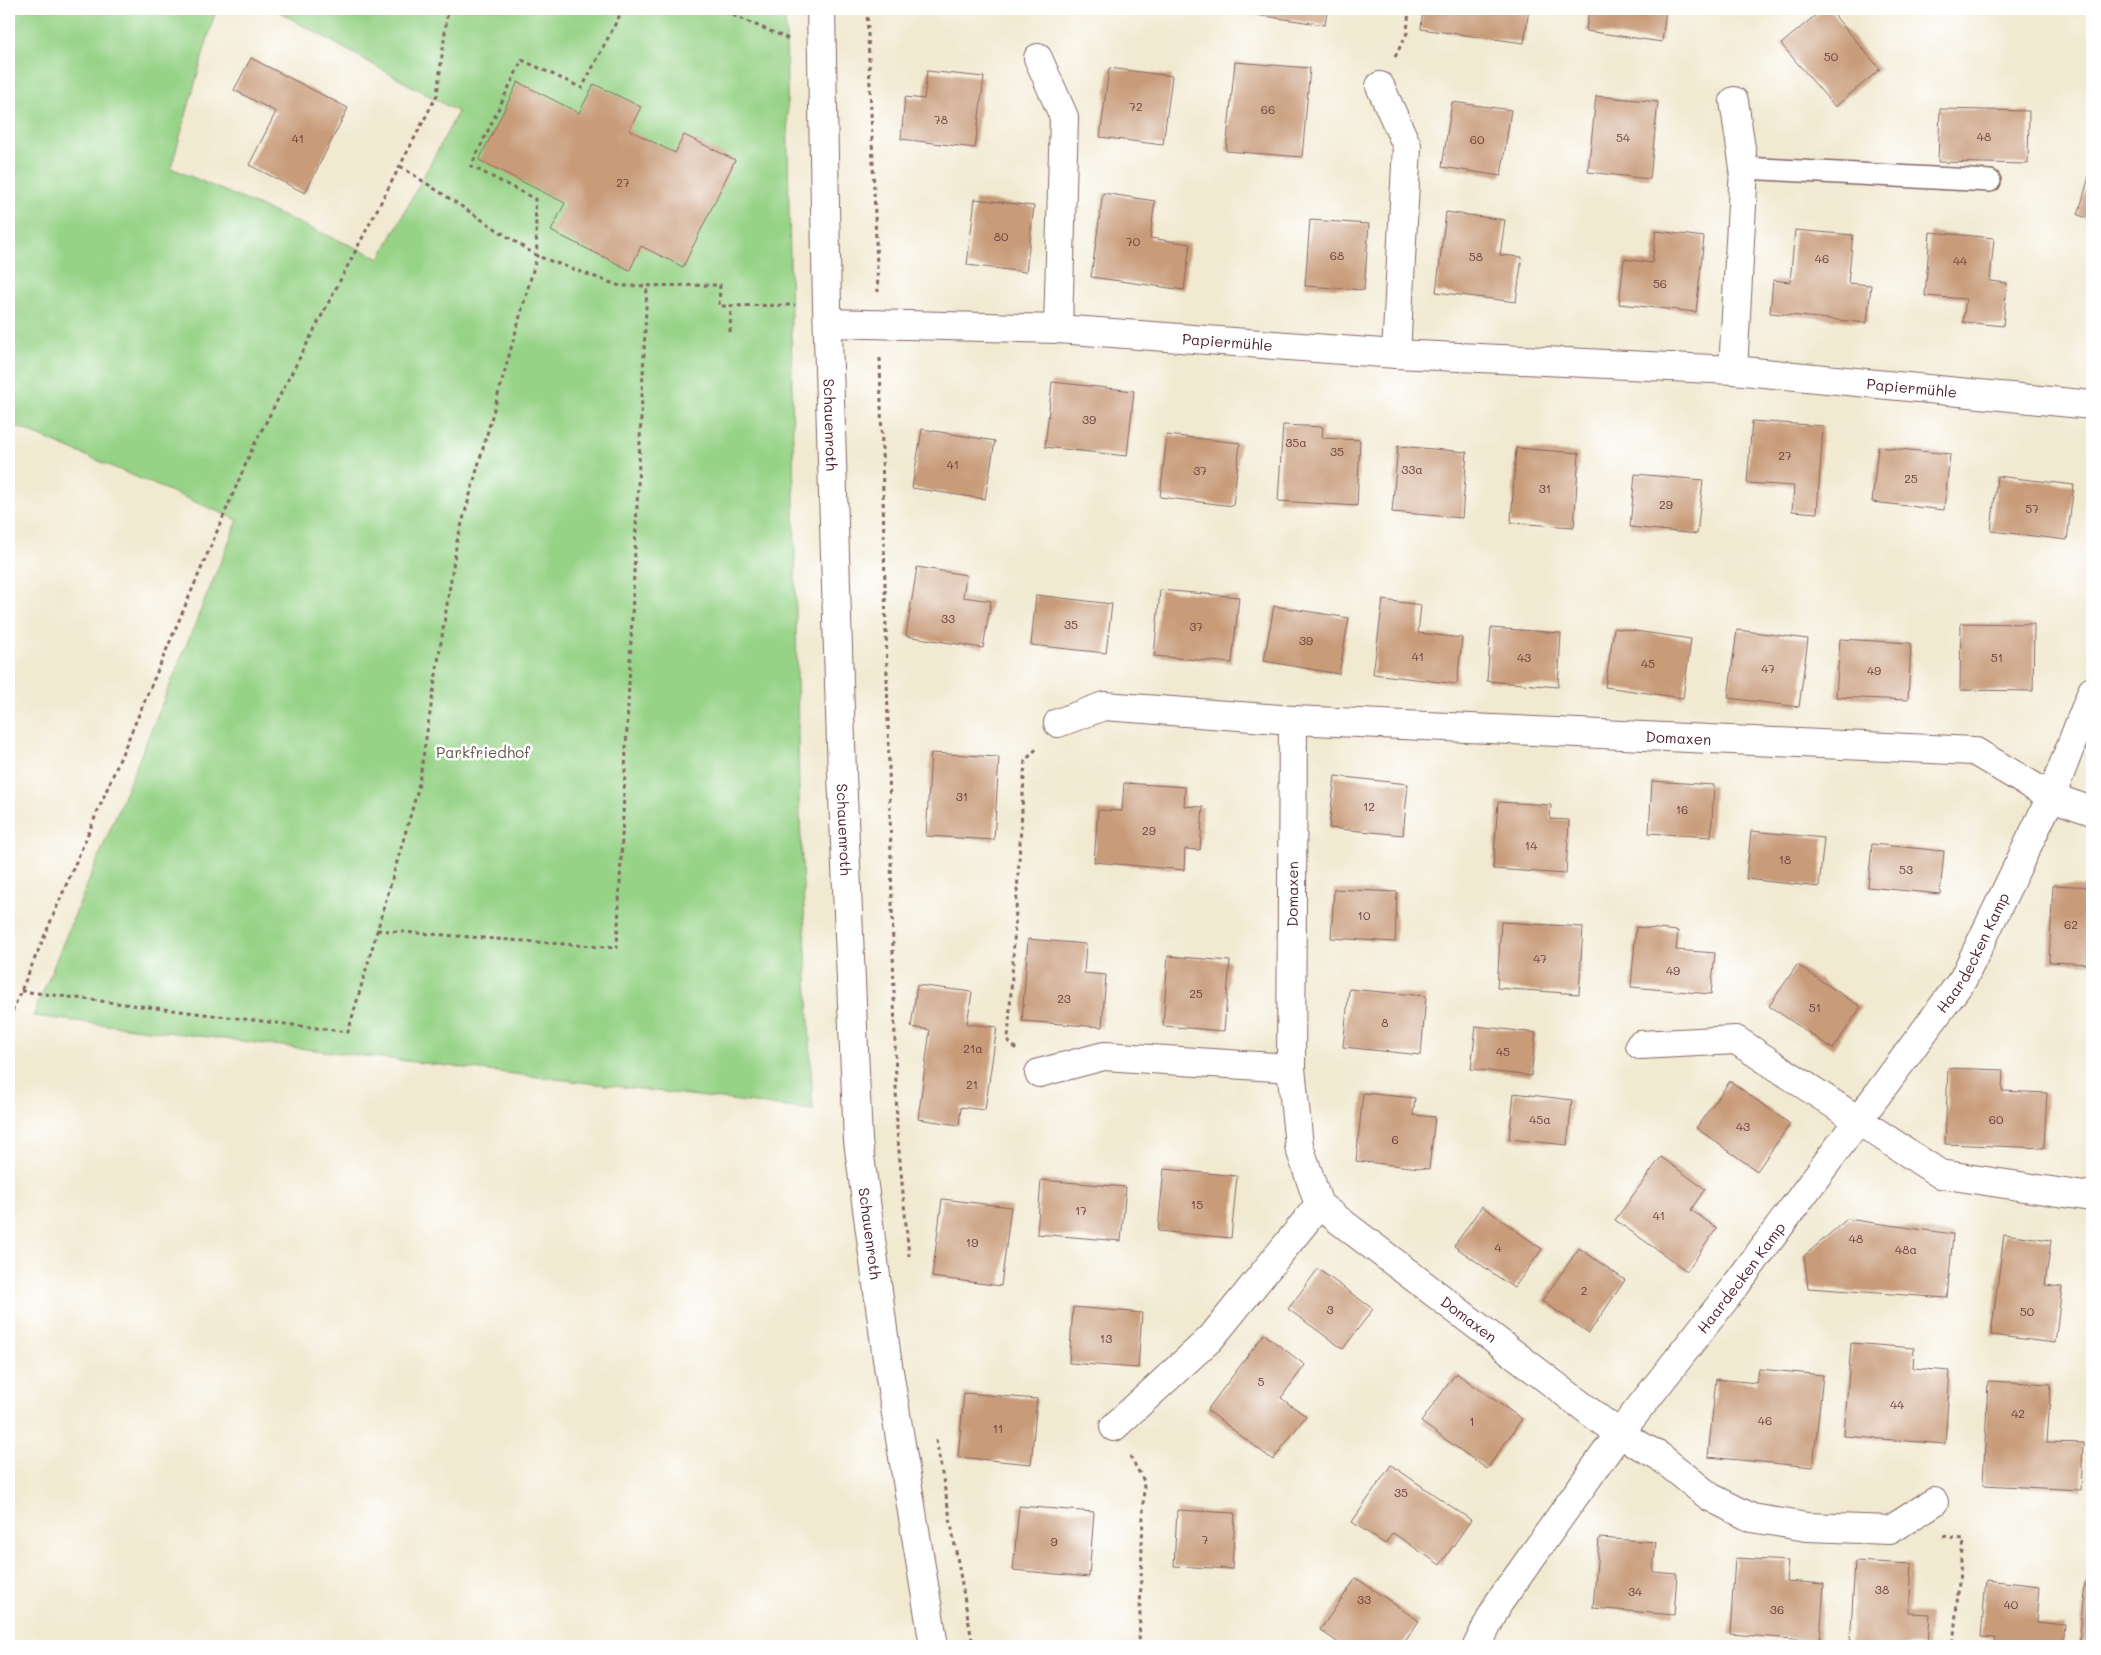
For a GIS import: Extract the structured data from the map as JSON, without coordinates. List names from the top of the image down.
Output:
{
  "streets": {
    "street": [
      "Papiermühle",
      "Schauenroth",
      "Domaxen",
      "Haardecken Kamp"
    ]
  },
  "crossings": [
    ["Papiermühle", "Schauenroth"],
    ["Domaxen", "Haardecken Kamp"]
  ],
  "parks": ["Parkfriedhof"],
  "house_numbers": [
    "50",
    "72",
    "66",
    "78",
    "48",
    "54",
    "41",
    "60",
    "27",
    "80",
    "70",
    "68",
    "58",
    "46",
    "44",
    "56",
    "39",
    "35a",
    "35",
    "27",
    "41",
    "33a",
    "37",
    "25",
    "31",
    "29",
    "57",
    "33",
    "35",
    "37",
    "39",
    "41",
    "43",
    "51",
    "45",
    "47",
    "49",
    "31",
    "12",
    "16",
    "29",
    "14",
    "18",
    "53",
    "10",
    "62",
    "47",
    "49",
    "25",
    "23",
    "51",
    "8",
    "21a",
    "45",
    "21",
    "45a",
    "60",
    "43",
    "6",
    "15",
    "17",
    "41",
    "48",
    "19",
    "4",
    "48a",
    "2",
    "3",
    "50",
    "13",
    "5",
    "44",
    "42",
    "46",
    "1",
    "11",
    "35",
    "7",
    "9",
    "38",
    "34",
    "33",
    "40",
    "36"
  ]
}
